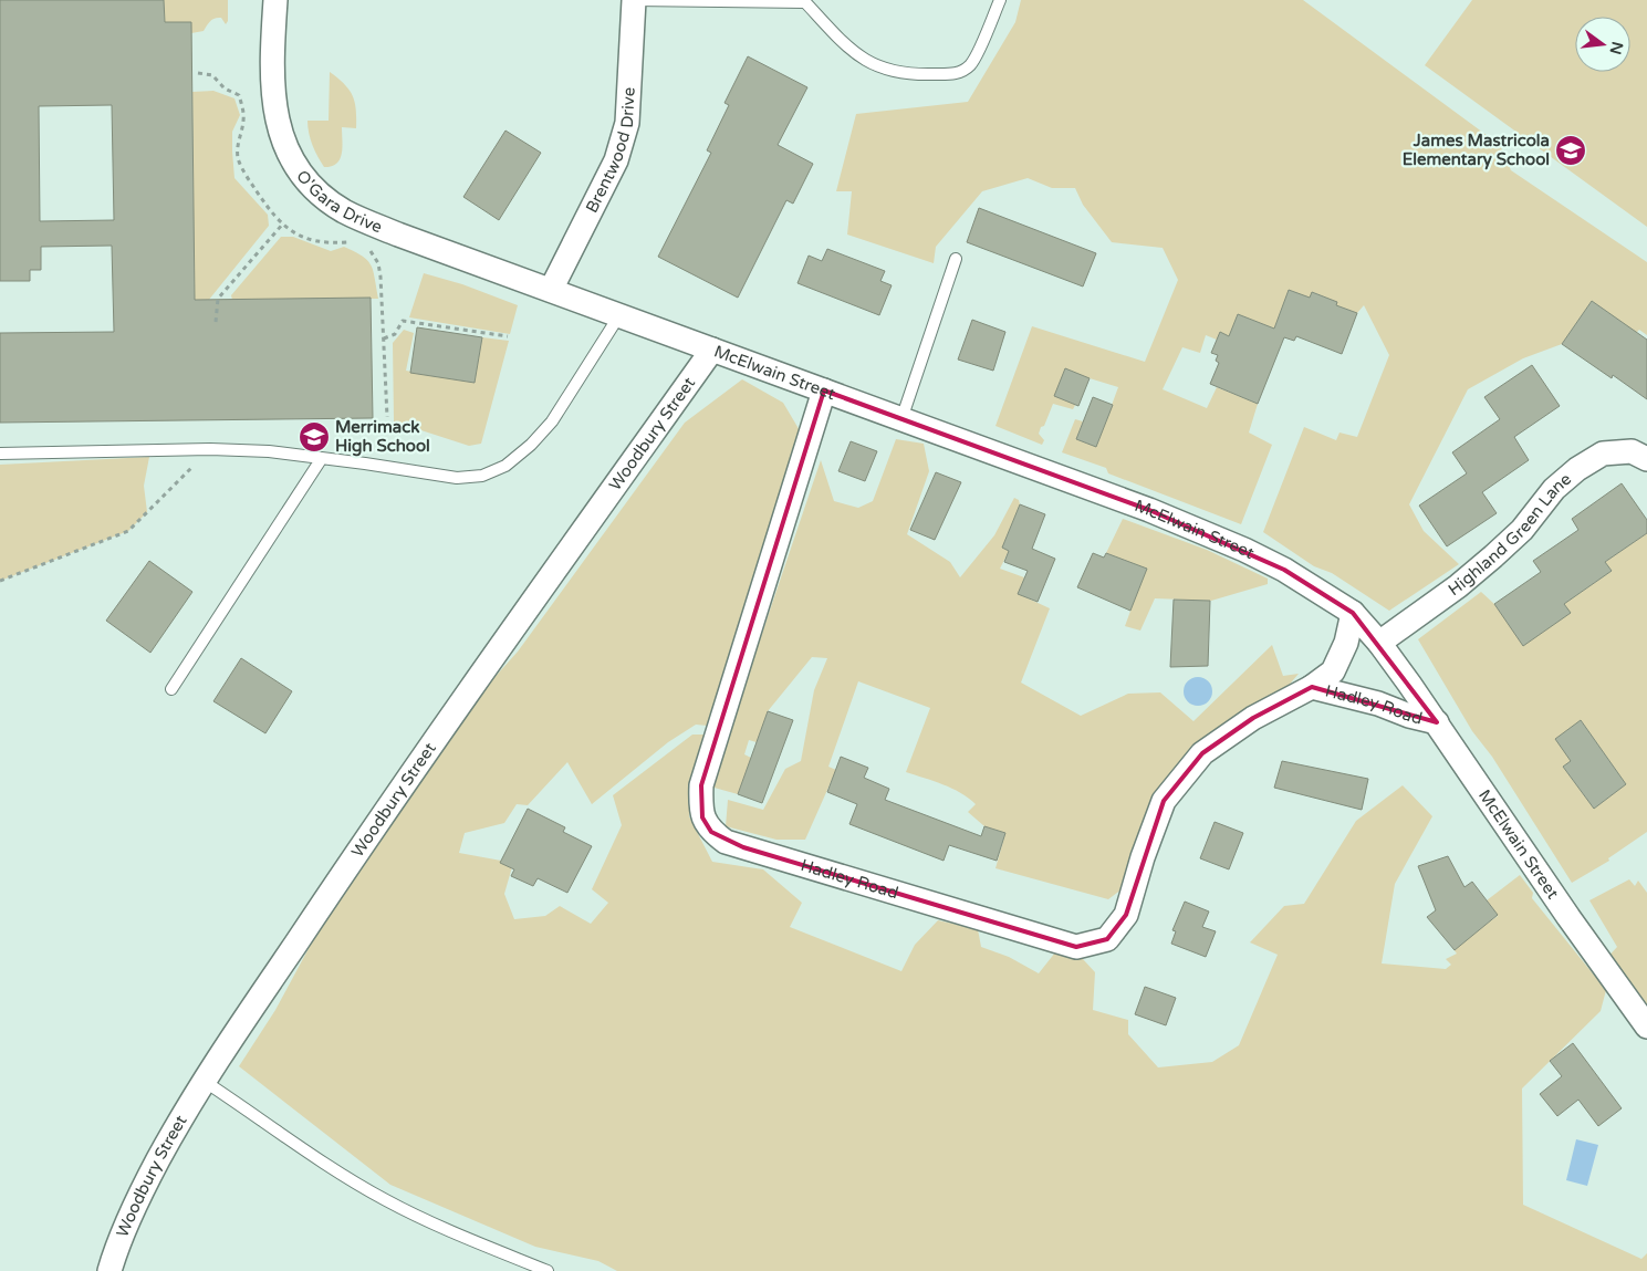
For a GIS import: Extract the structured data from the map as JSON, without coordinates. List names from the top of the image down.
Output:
{
  "streets": {
    "street": [
      "Brentwood Drive",
      "O'Gara Drive",
      "McElwain Street",
      "Woodbury Street",
      "Highland Green Lane",
      "Hadley Road"
    ]
  },
  "crossings": [
    ["Brentwood Drive", "O'Gara Drive"],
    ["Brentwood Drive", "McElwain Street"],
    ["O'Gara Drive", "McElwain Street"],
    ["McElwain Street", "Woodbury Street"],
    ["McElwain Street", "Highland Green Lane"],
    ["McElwain Street", "Hadley Road"]
  ],
  "places": {
    "school or university": ["James Mastricola Elementary School", "Merrimack High School"]
  },
  "north": "right"
}
